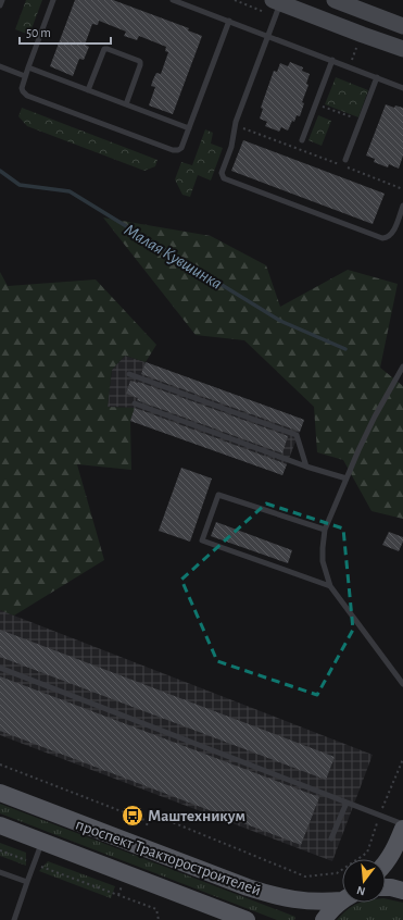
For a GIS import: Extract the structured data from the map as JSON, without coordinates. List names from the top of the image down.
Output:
{
  "streets": {
    "main road": ["проспект Тракторостроителей"]
  },
  "water": ["Малая Кувшинка"],
  "places": {
    "bus stop": ["Маштехникум"]
  },
  "scale_bar": "50 m",
  "north": "bottom"
}
